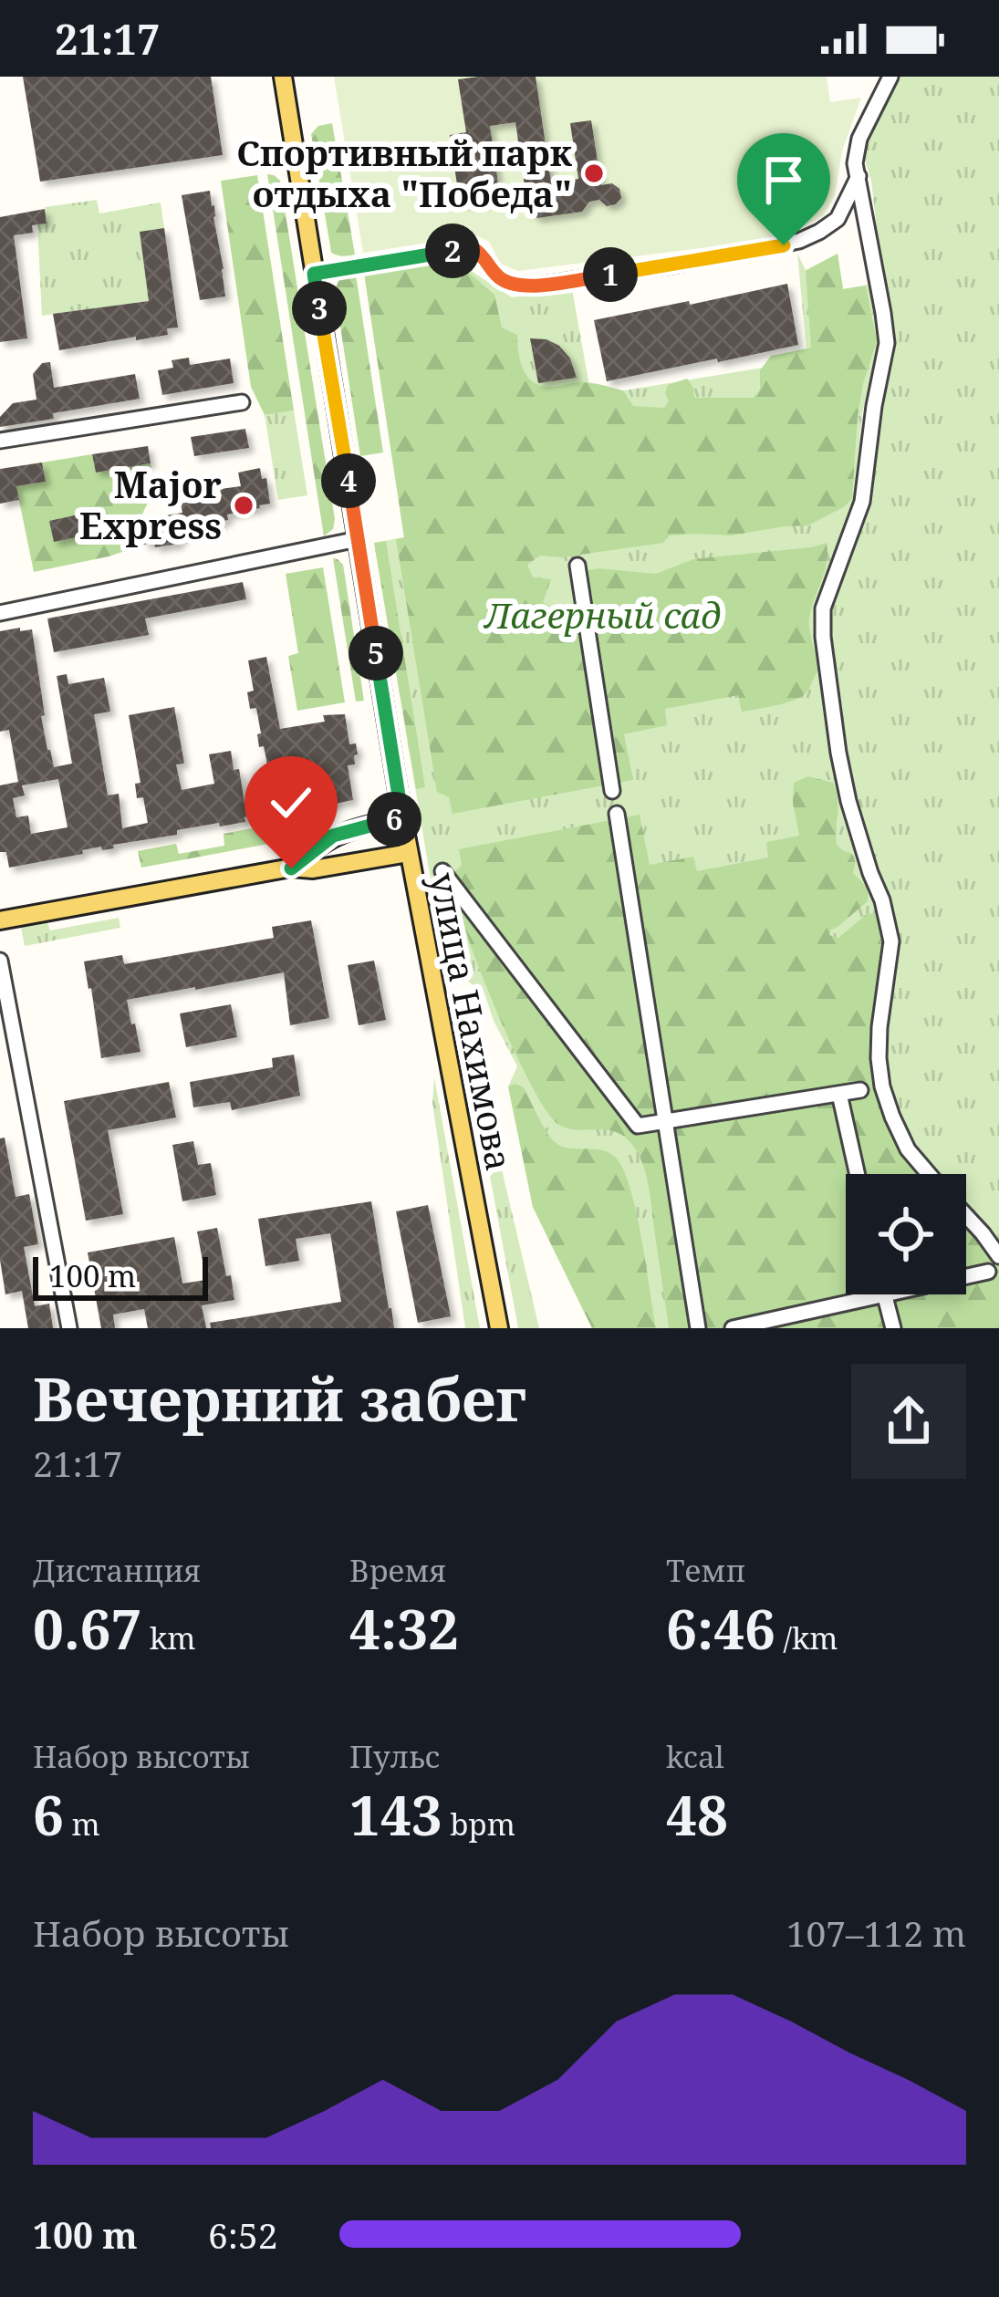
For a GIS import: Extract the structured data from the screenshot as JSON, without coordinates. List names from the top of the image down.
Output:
{
  "streets": {
    "main road": ["улица Нахимова"]
  },
  "parks": ["Лагерный сад"],
  "places": ["Спортивный парк отдыха \"Победа\"", "Major Express"],
  "scale_bar": "100 m",
  "page": {
    "status": "21:17",
    "pins": [
      "2",
      "1",
      "3",
      "4",
      "5",
      "6"
    ],
    "scale": "100 m",
    "heading": ["Вечерний забег", "21:17"],
    "stats": [
      ["Дистанция", "0.67 km"],
      ["Время", "4:32"],
      ["Темп", "6:46 /km"],
      ["Набор высоты", "6 m"],
      ["Пульс", "143 bpm"],
      ["kcal", "48"]
    ],
    "chart": ["Набор высоты", "107–112 m"],
    "list": [
      {
        "name": "100 m",
        "note": "6:52"
      }
    ]
  }
}
